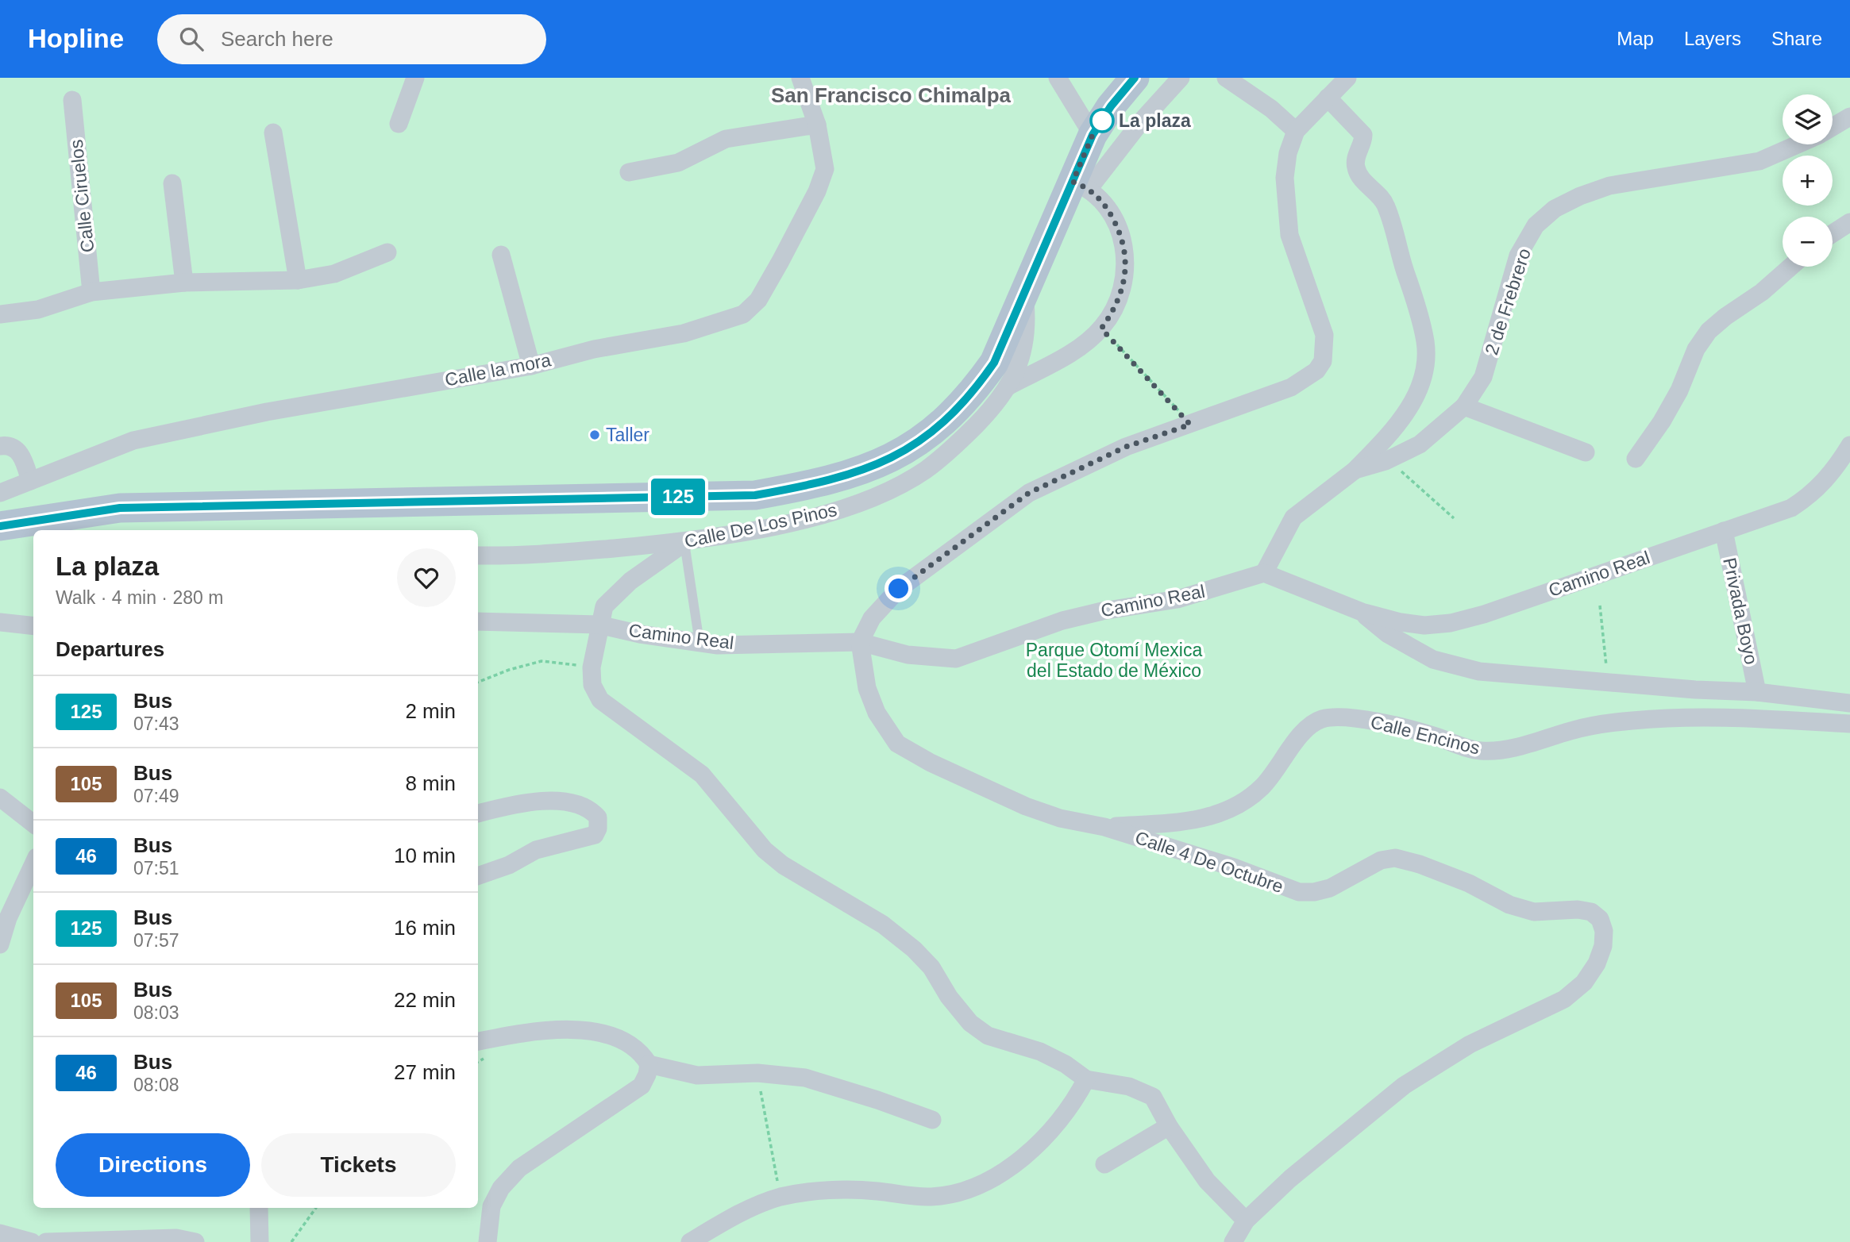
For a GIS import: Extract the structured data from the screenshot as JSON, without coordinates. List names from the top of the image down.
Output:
{
  "streets": {
    "street": [
      "Calle Ciruelos",
      "2 de Frebrero",
      "Calle la mora",
      "Calle De Los Pinos",
      "Camino Real",
      "Privada Boyo",
      "Calle Encinos",
      "Calle 4 De Octubre"
    ]
  },
  "crossings": [
    ["2 de Frebrero", "Camino Real"],
    ["Camino Real", "Privada Boyo"],
    ["Camino Real", "Calle 4 De Octubre"],
    ["Calle Encinos", "Calle 4 De Octubre"]
  ],
  "districts": ["San Francisco Chimalpa"],
  "parks": ["Parque Otomí Mexica del Estado de México"],
  "places": ["La plaza", "Taller"],
  "lines": ["bus line 125"],
  "page": {
    "header": "Hopline",
    "search": "Search here",
    "nav": ["Map", "Layers", "Share"],
    "on_map": "125",
    "map_buttons": ["+", "−"],
    "heading": [
      ["La plaza", "Walk · 4 min · 280 m"],
      "Departures"
    ],
    "list": [
      {
        "mark": "125",
        "name": "Bus",
        "note": "07:43",
        "value": "2 min"
      },
      {
        "mark": "105",
        "name": "Bus",
        "note": "07:49",
        "value": "8 min"
      },
      {
        "mark": "46",
        "name": "Bus",
        "note": "07:51",
        "value": "10 min"
      },
      {
        "mark": "125",
        "name": "Bus",
        "note": "07:57",
        "value": "16 min"
      },
      {
        "mark": "105",
        "name": "Bus",
        "note": "08:03",
        "value": "22 min"
      },
      {
        "mark": "46",
        "name": "Bus",
        "note": "08:08",
        "value": "27 min"
      }
    ],
    "buttons": ["Directions", "Tickets"]
  }
}
